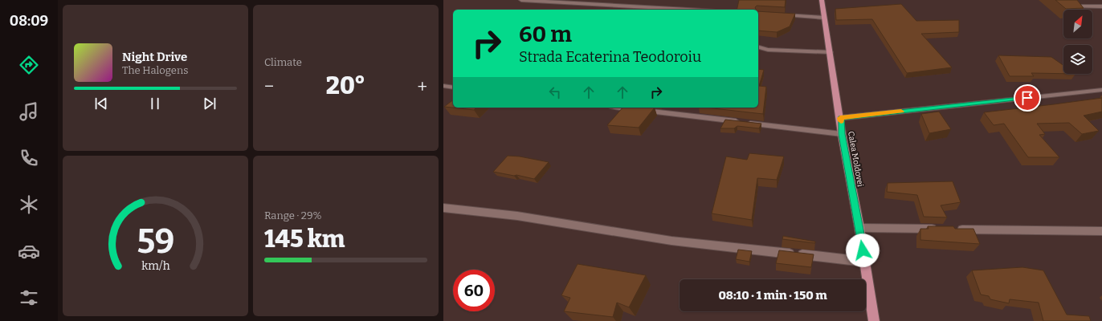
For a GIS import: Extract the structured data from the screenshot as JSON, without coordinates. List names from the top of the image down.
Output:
{
  "streets": {
    "main road": ["Calea Moldovei"]
  },
  "north": "top right",
  "page": {
    "tabs": "08:09",
    "tile": [
      "Climate",
      ["Range · 29%", "145 km"]
    ],
    "turn": ["60 m", "Strada Ecaterina Teodoroiu"],
    "song": ["Night Drive", "The Halogens"],
    "heat": ["−", "20°", "+"],
    "limit": "60",
    "trip": "08:10 · 1 min · 150 m",
    "gauge": ["59", "km/h"]
  }
}
